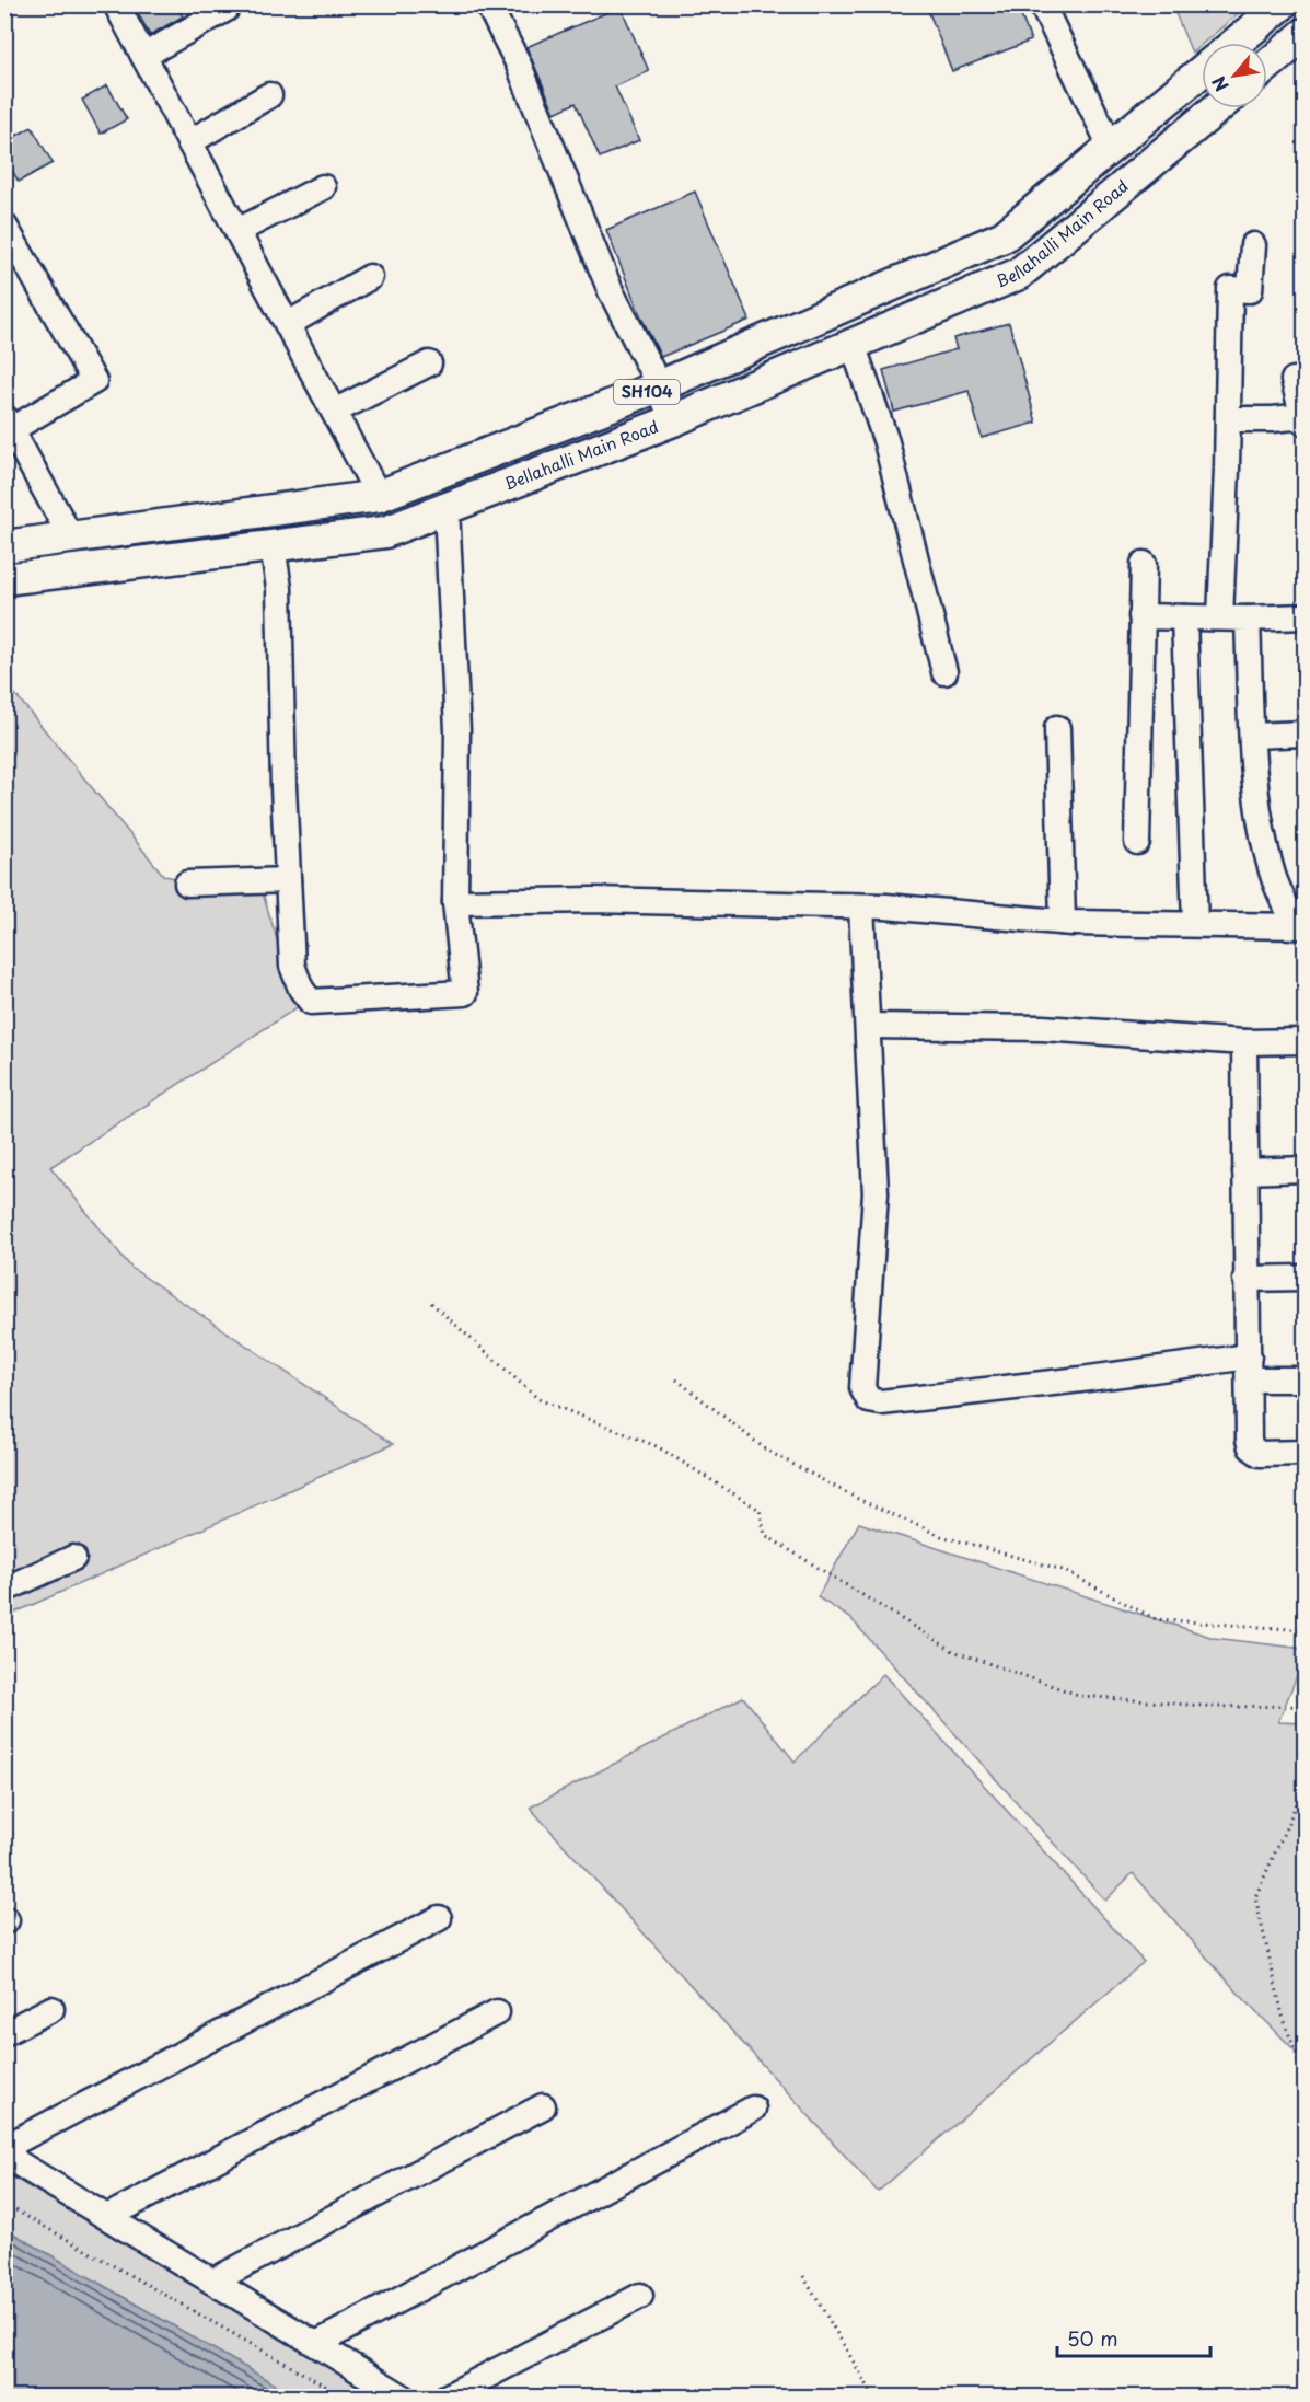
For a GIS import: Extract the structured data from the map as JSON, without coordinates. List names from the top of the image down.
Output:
{
  "streets": {
    "main road": ["Bellahalli Main Road", "SH104"]
  },
  "scale_bar": "50 m",
  "north": "bottom left"
}
